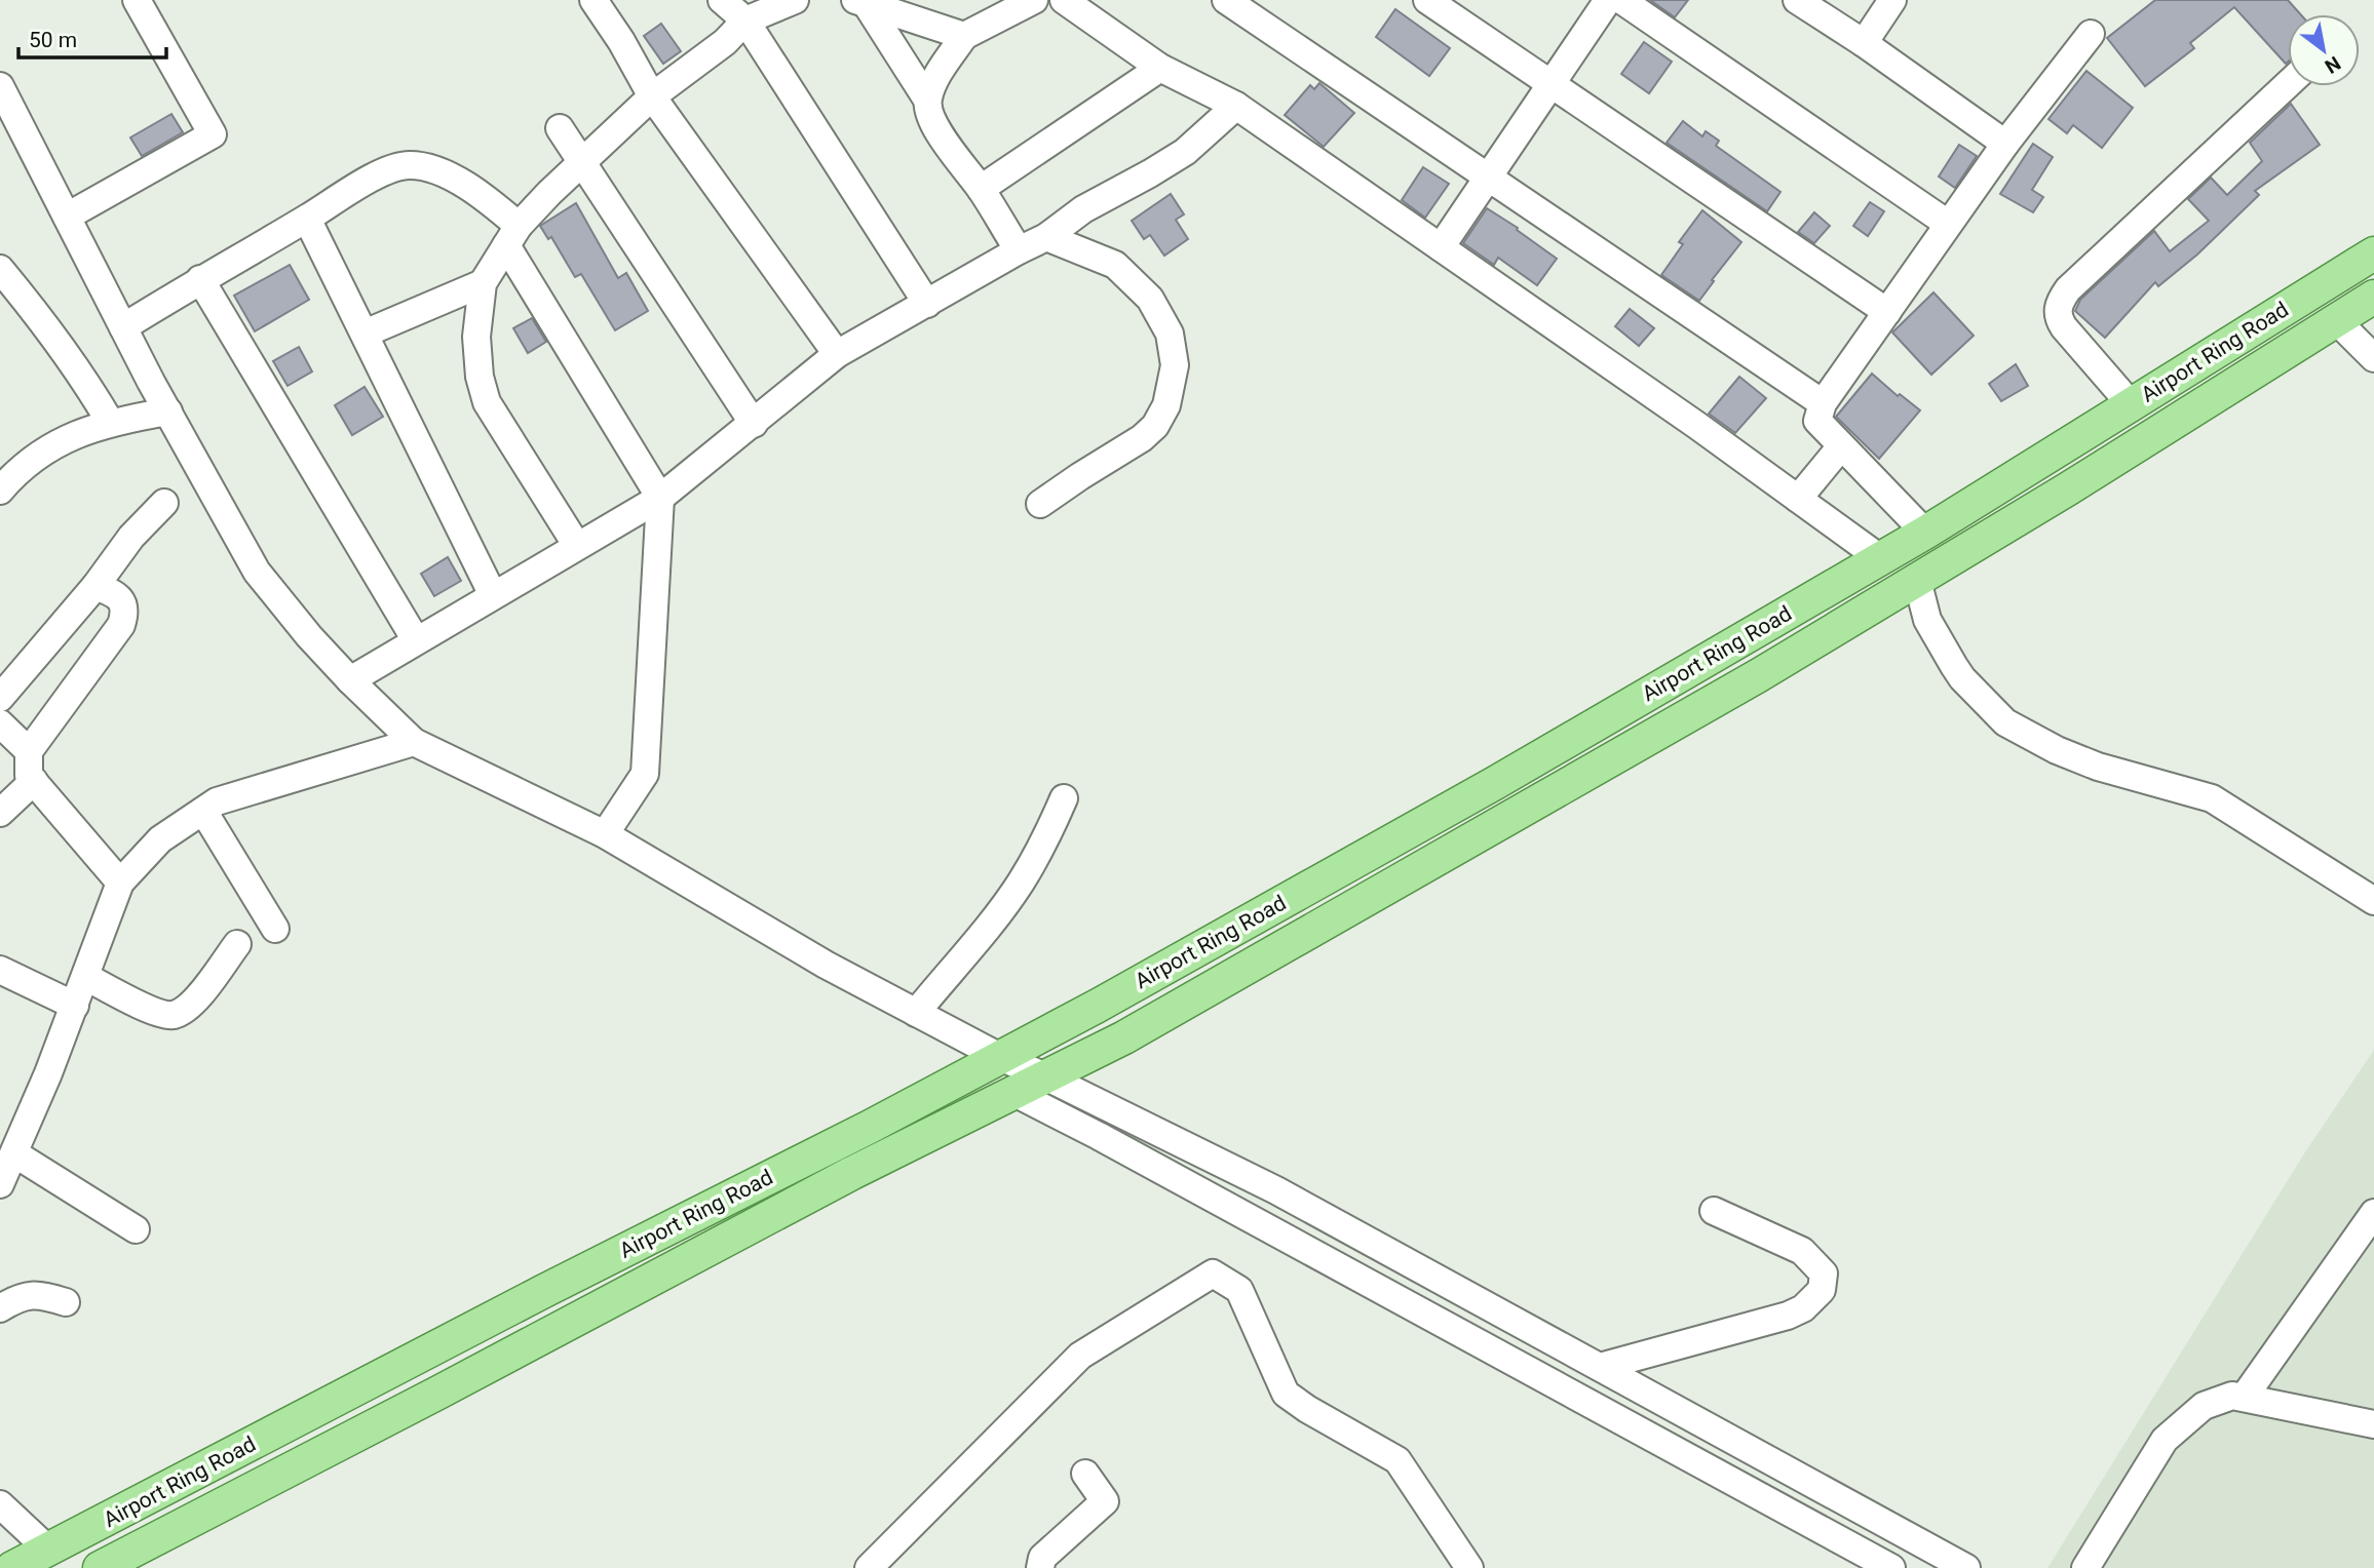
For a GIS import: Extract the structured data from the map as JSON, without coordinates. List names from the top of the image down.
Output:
{
  "streets": {
    "main road": ["Airport Ring Road"]
  },
  "scale_bar": "50 m",
  "north": "bottom right"
}
